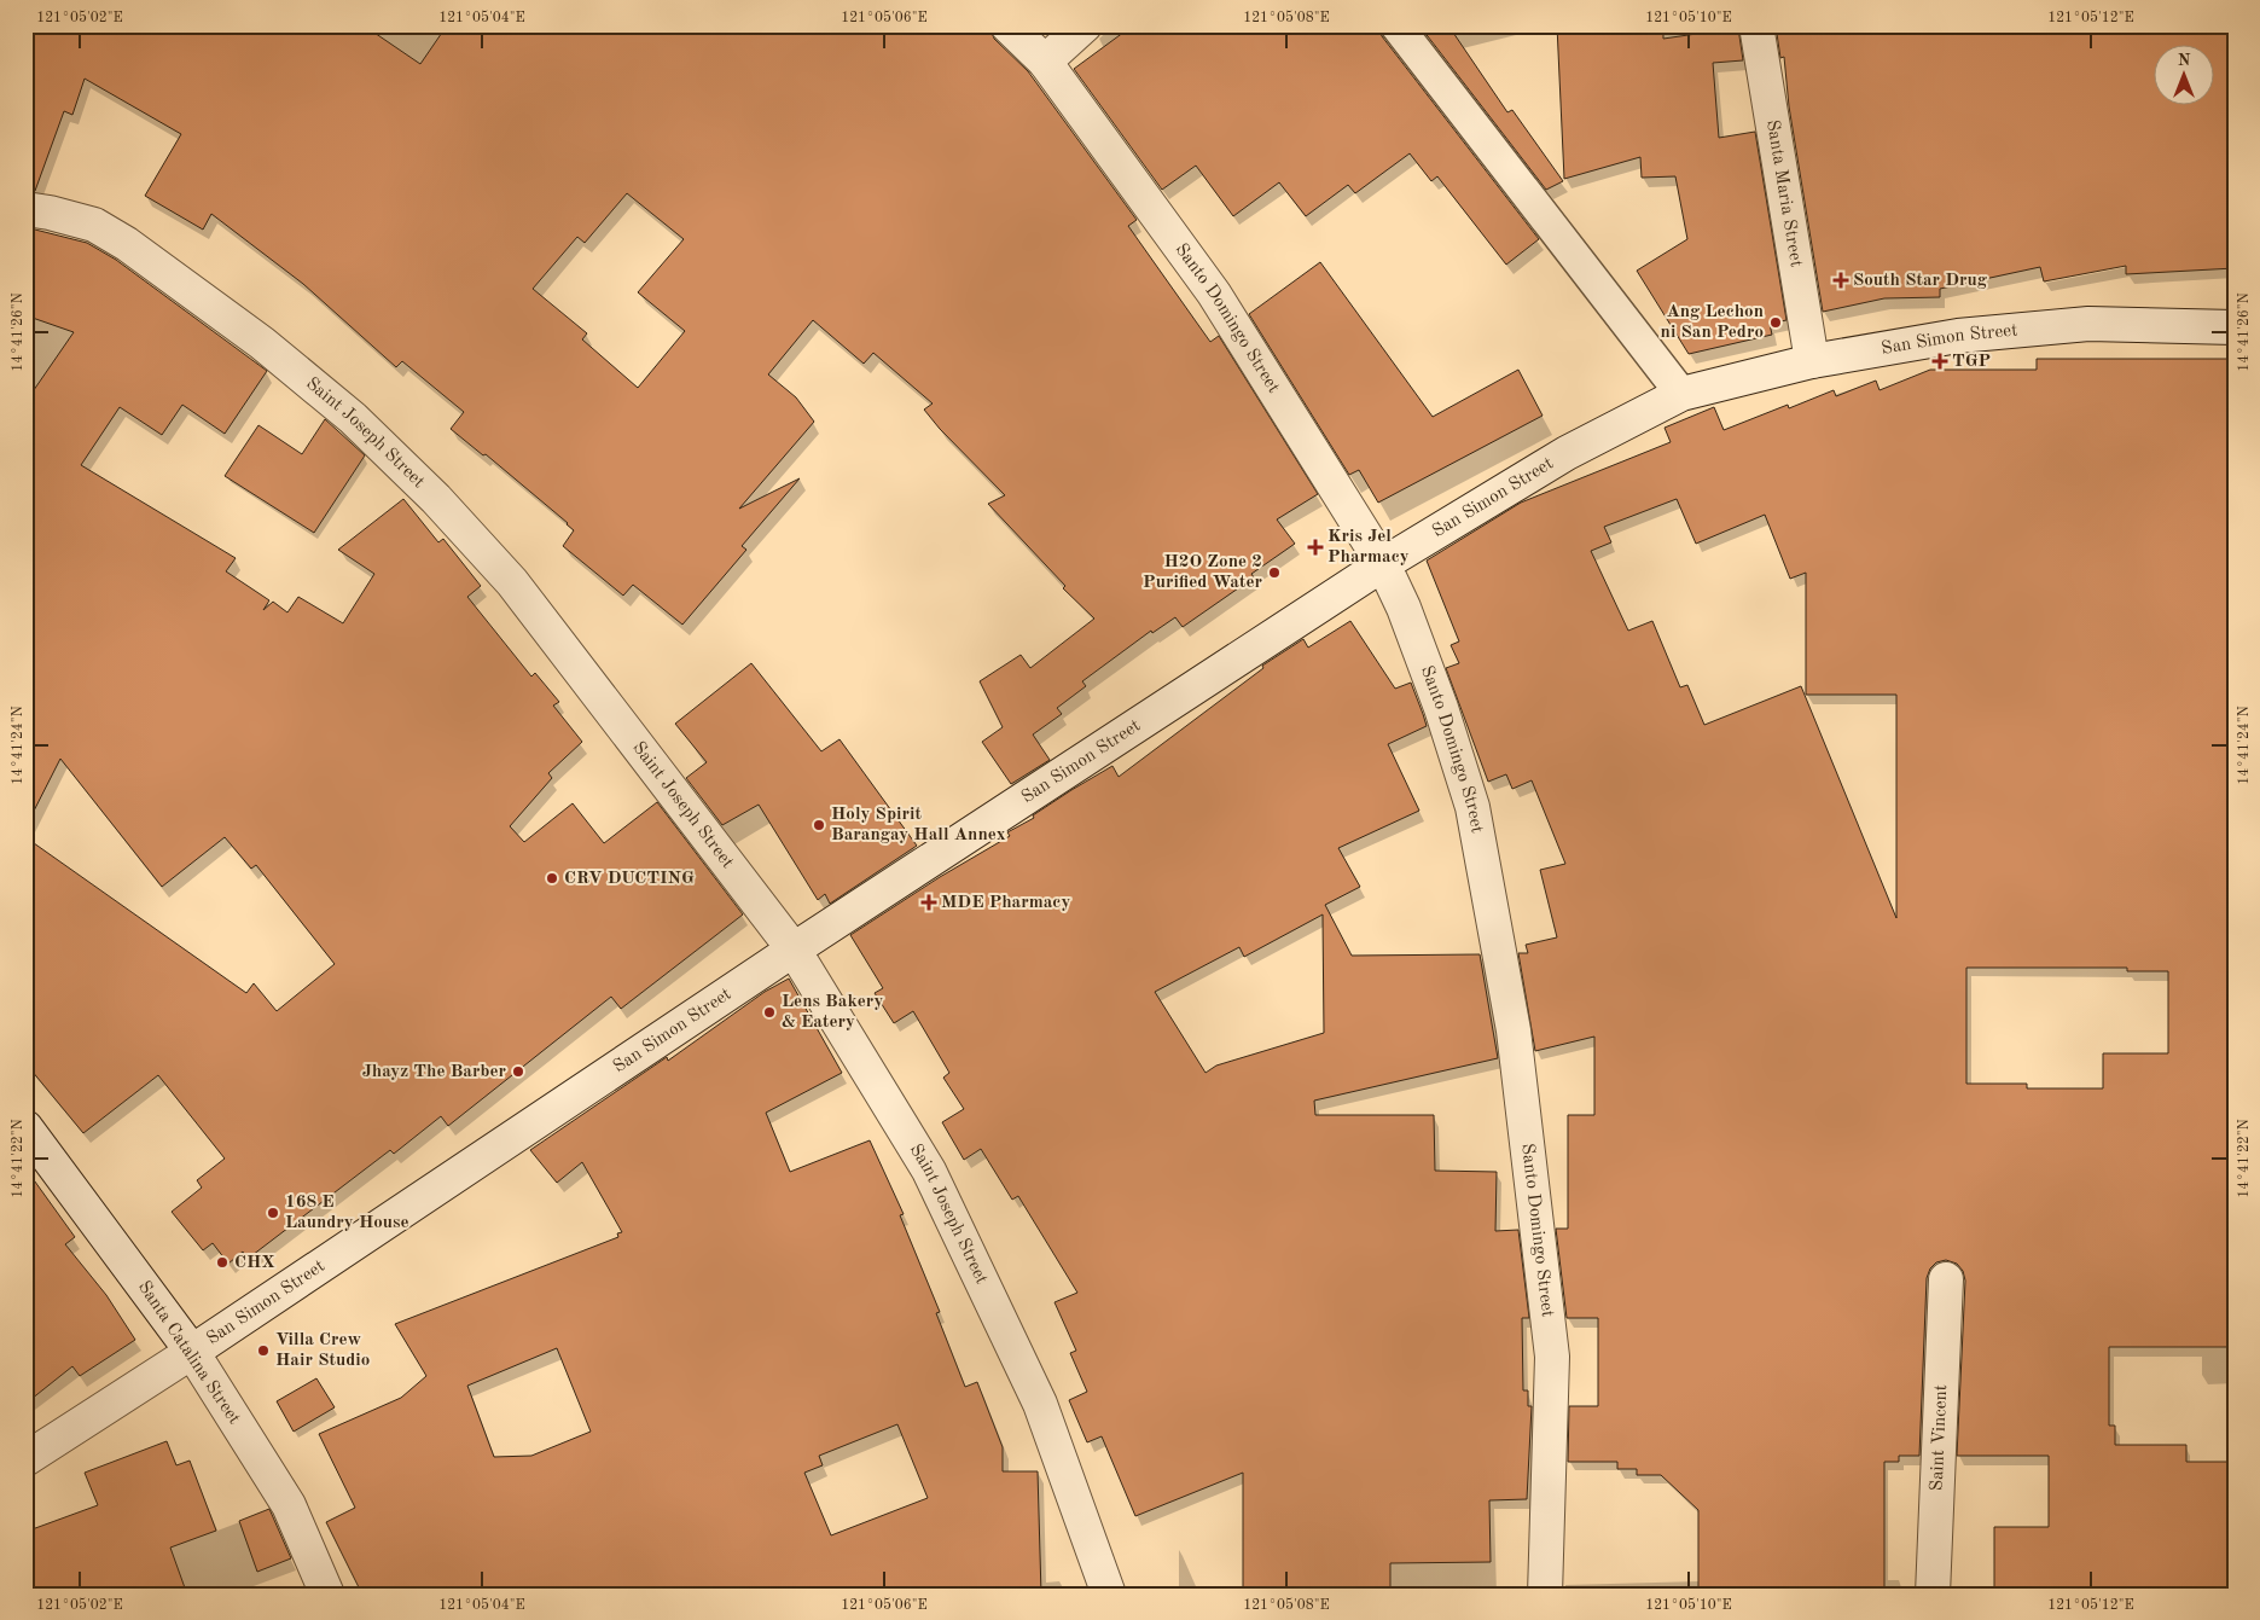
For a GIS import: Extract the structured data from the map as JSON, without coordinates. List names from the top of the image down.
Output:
{
  "streets": {
    "street": [
      "Santa Maria Street",
      "Santo Domingo Street",
      "San Simon Street",
      "Saint Joseph Street",
      "Santa Catalina Street",
      "Saint Vincent"
    ]
  },
  "crossings": [
    ["Santa Maria Street", "San Simon Street"],
    ["Santo Domingo Street", "San Simon Street"],
    ["San Simon Street", "Saint Joseph Street"],
    ["San Simon Street", "Santa Catalina Street"]
  ],
  "places": {
    "health": [
      "South Star Drug",
      "TGP",
      "Kris Jel Pharmacy",
      "MDE Pharmacy"
    ],
    "other": [
      "Ang Lechon ni San Pedro",
      "H2O Zone 2 Purified Water",
      "Holy Spirit Barangay Hall Annex",
      "CRV DUCTING",
      "Lens Bakery & Eatery",
      "Jhayz The Barber",
      "168 E Laundry House",
      "CHX",
      "Villa Crew Hair Studio"
    ]
  },
  "north": "top",
  "coordinates": [
    "121°05'02\"E",
    "121°05'04\"E",
    "121°05'06\"E",
    "121°05'08\"E",
    "121°05'10\"E",
    "121°05'12\"E",
    "14°41'26\"N",
    "14°41'24\"N",
    "14°41'22\"N"
  ]
}
